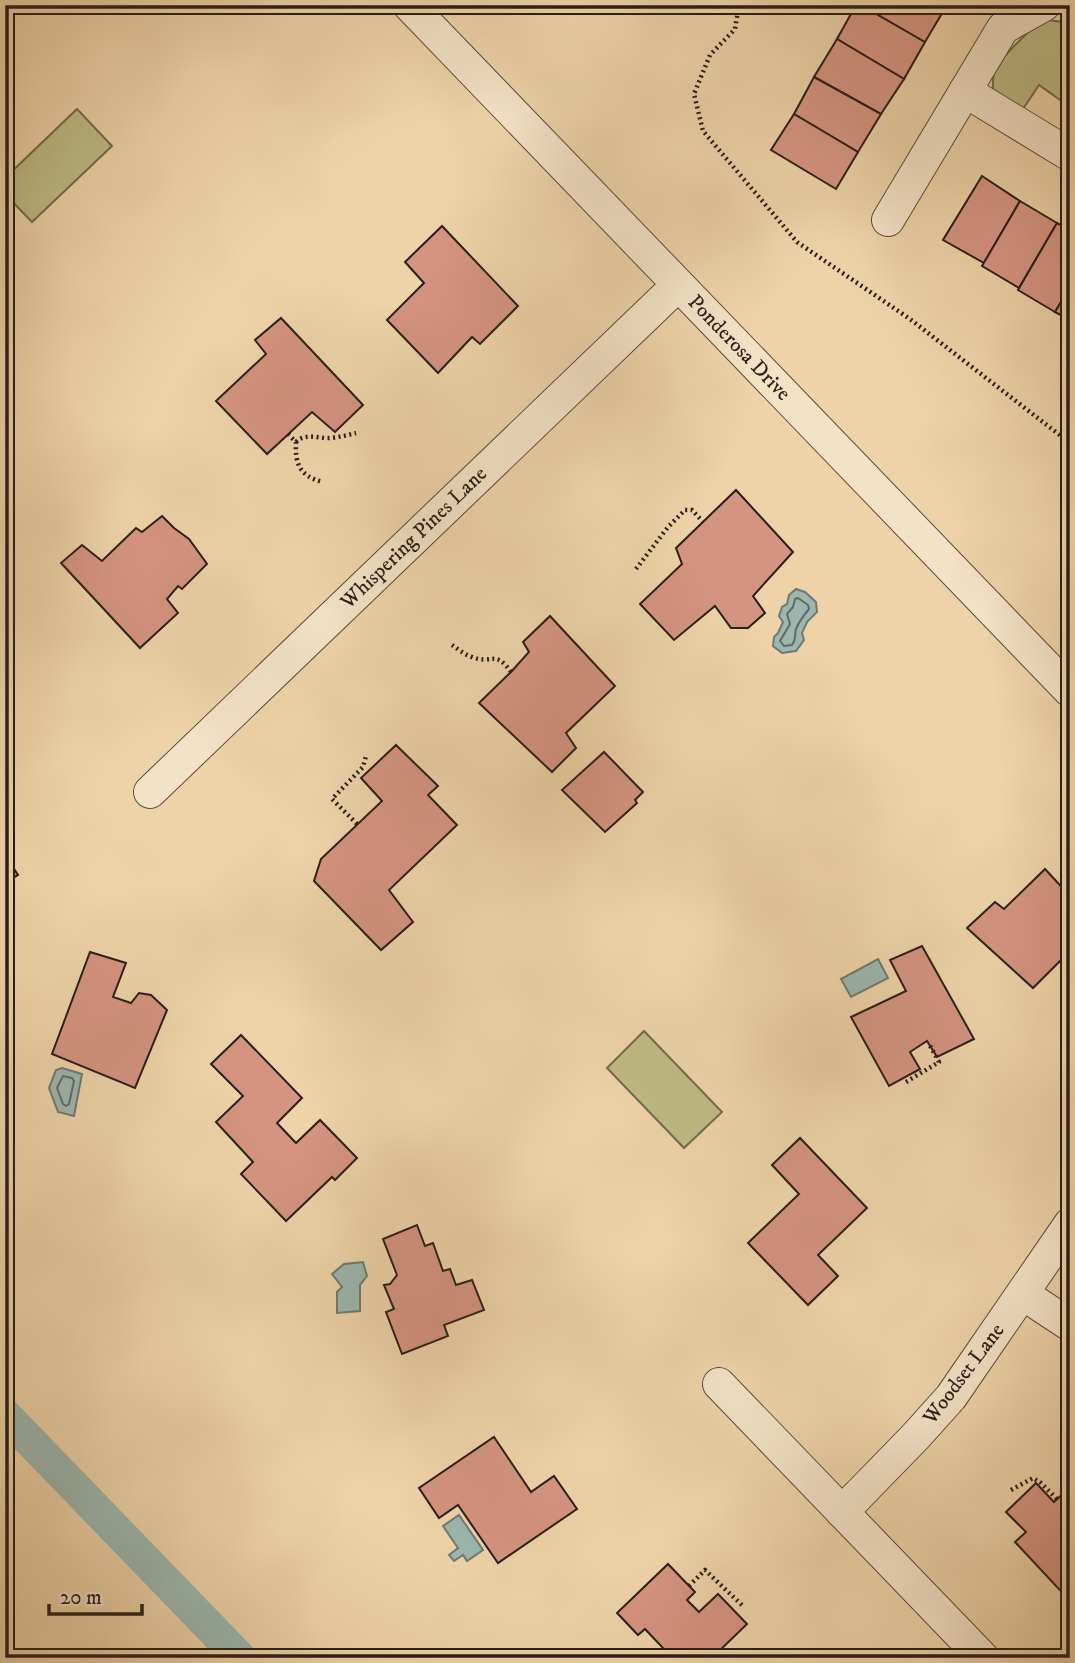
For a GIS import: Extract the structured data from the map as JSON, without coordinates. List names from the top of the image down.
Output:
{
  "streets": {
    "street": ["Ponderosa Drive", "Whispering Pines Lane", "Woodset Lane"]
  },
  "crossings": [
    ["Ponderosa Drive", "Whispering Pines Lane"]
  ],
  "scale_bar": "20 m"
}
